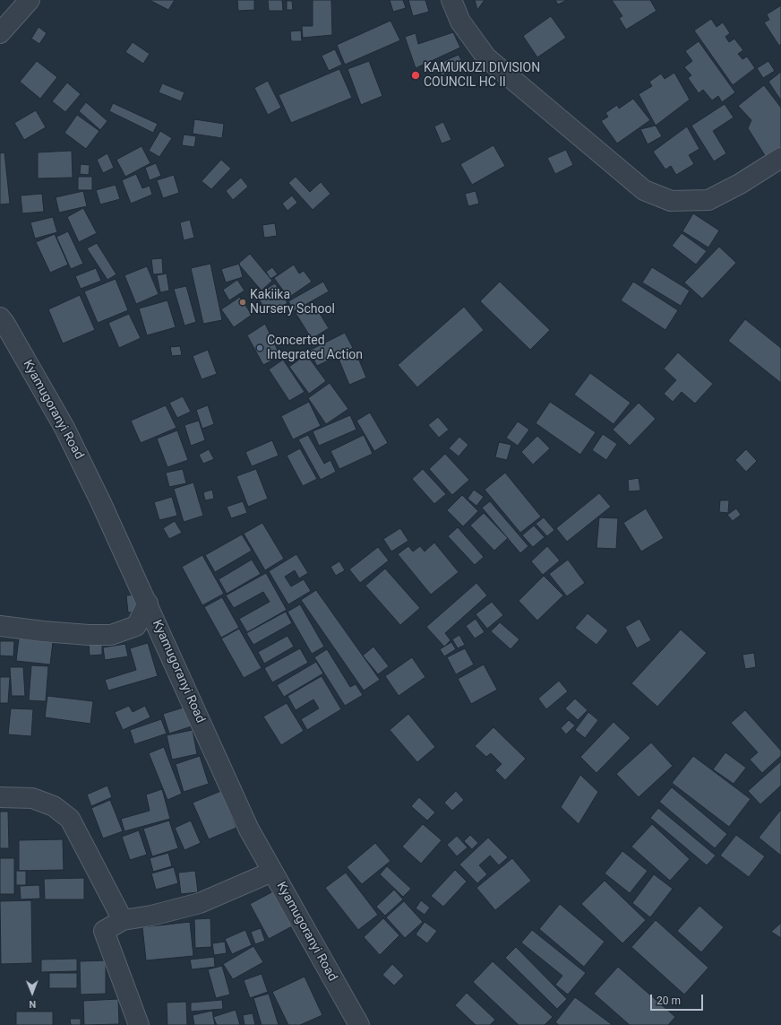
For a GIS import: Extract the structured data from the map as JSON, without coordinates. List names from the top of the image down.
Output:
{
  "streets": {
    "street": ["Kyamugoranyi Road"]
  },
  "places": ["KAMUKUZI DIVISION COUNCIL HC II", "Kakiika Nursery School", "Concerted Integrated Action"],
  "scale_bar": "20 m",
  "north": "bottom"
}
